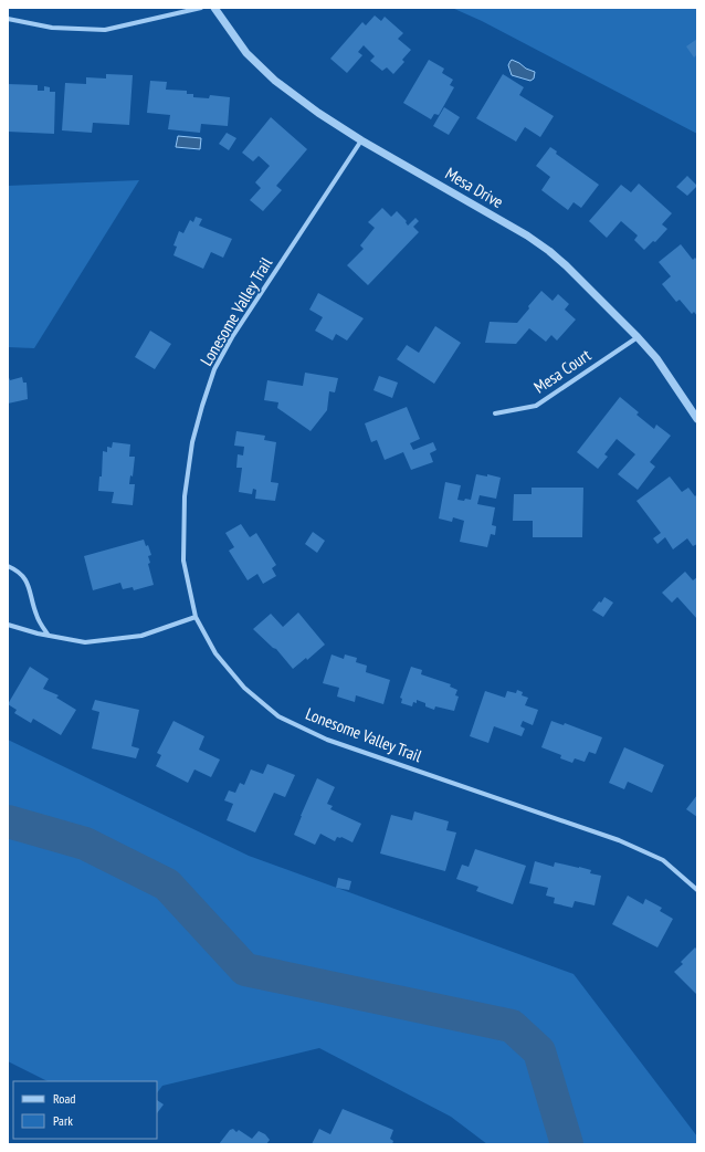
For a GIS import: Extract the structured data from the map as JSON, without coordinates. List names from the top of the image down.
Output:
{
  "streets": {
    "street": ["Mesa Drive", "Lonesome Valley Trail", "Mesa Court"]
  },
  "crossings": [
    ["Mesa Drive", "Lonesome Valley Trail"],
    ["Mesa Drive", "Mesa Court"]
  ],
  "legend": ["Road", "Park"]
}
